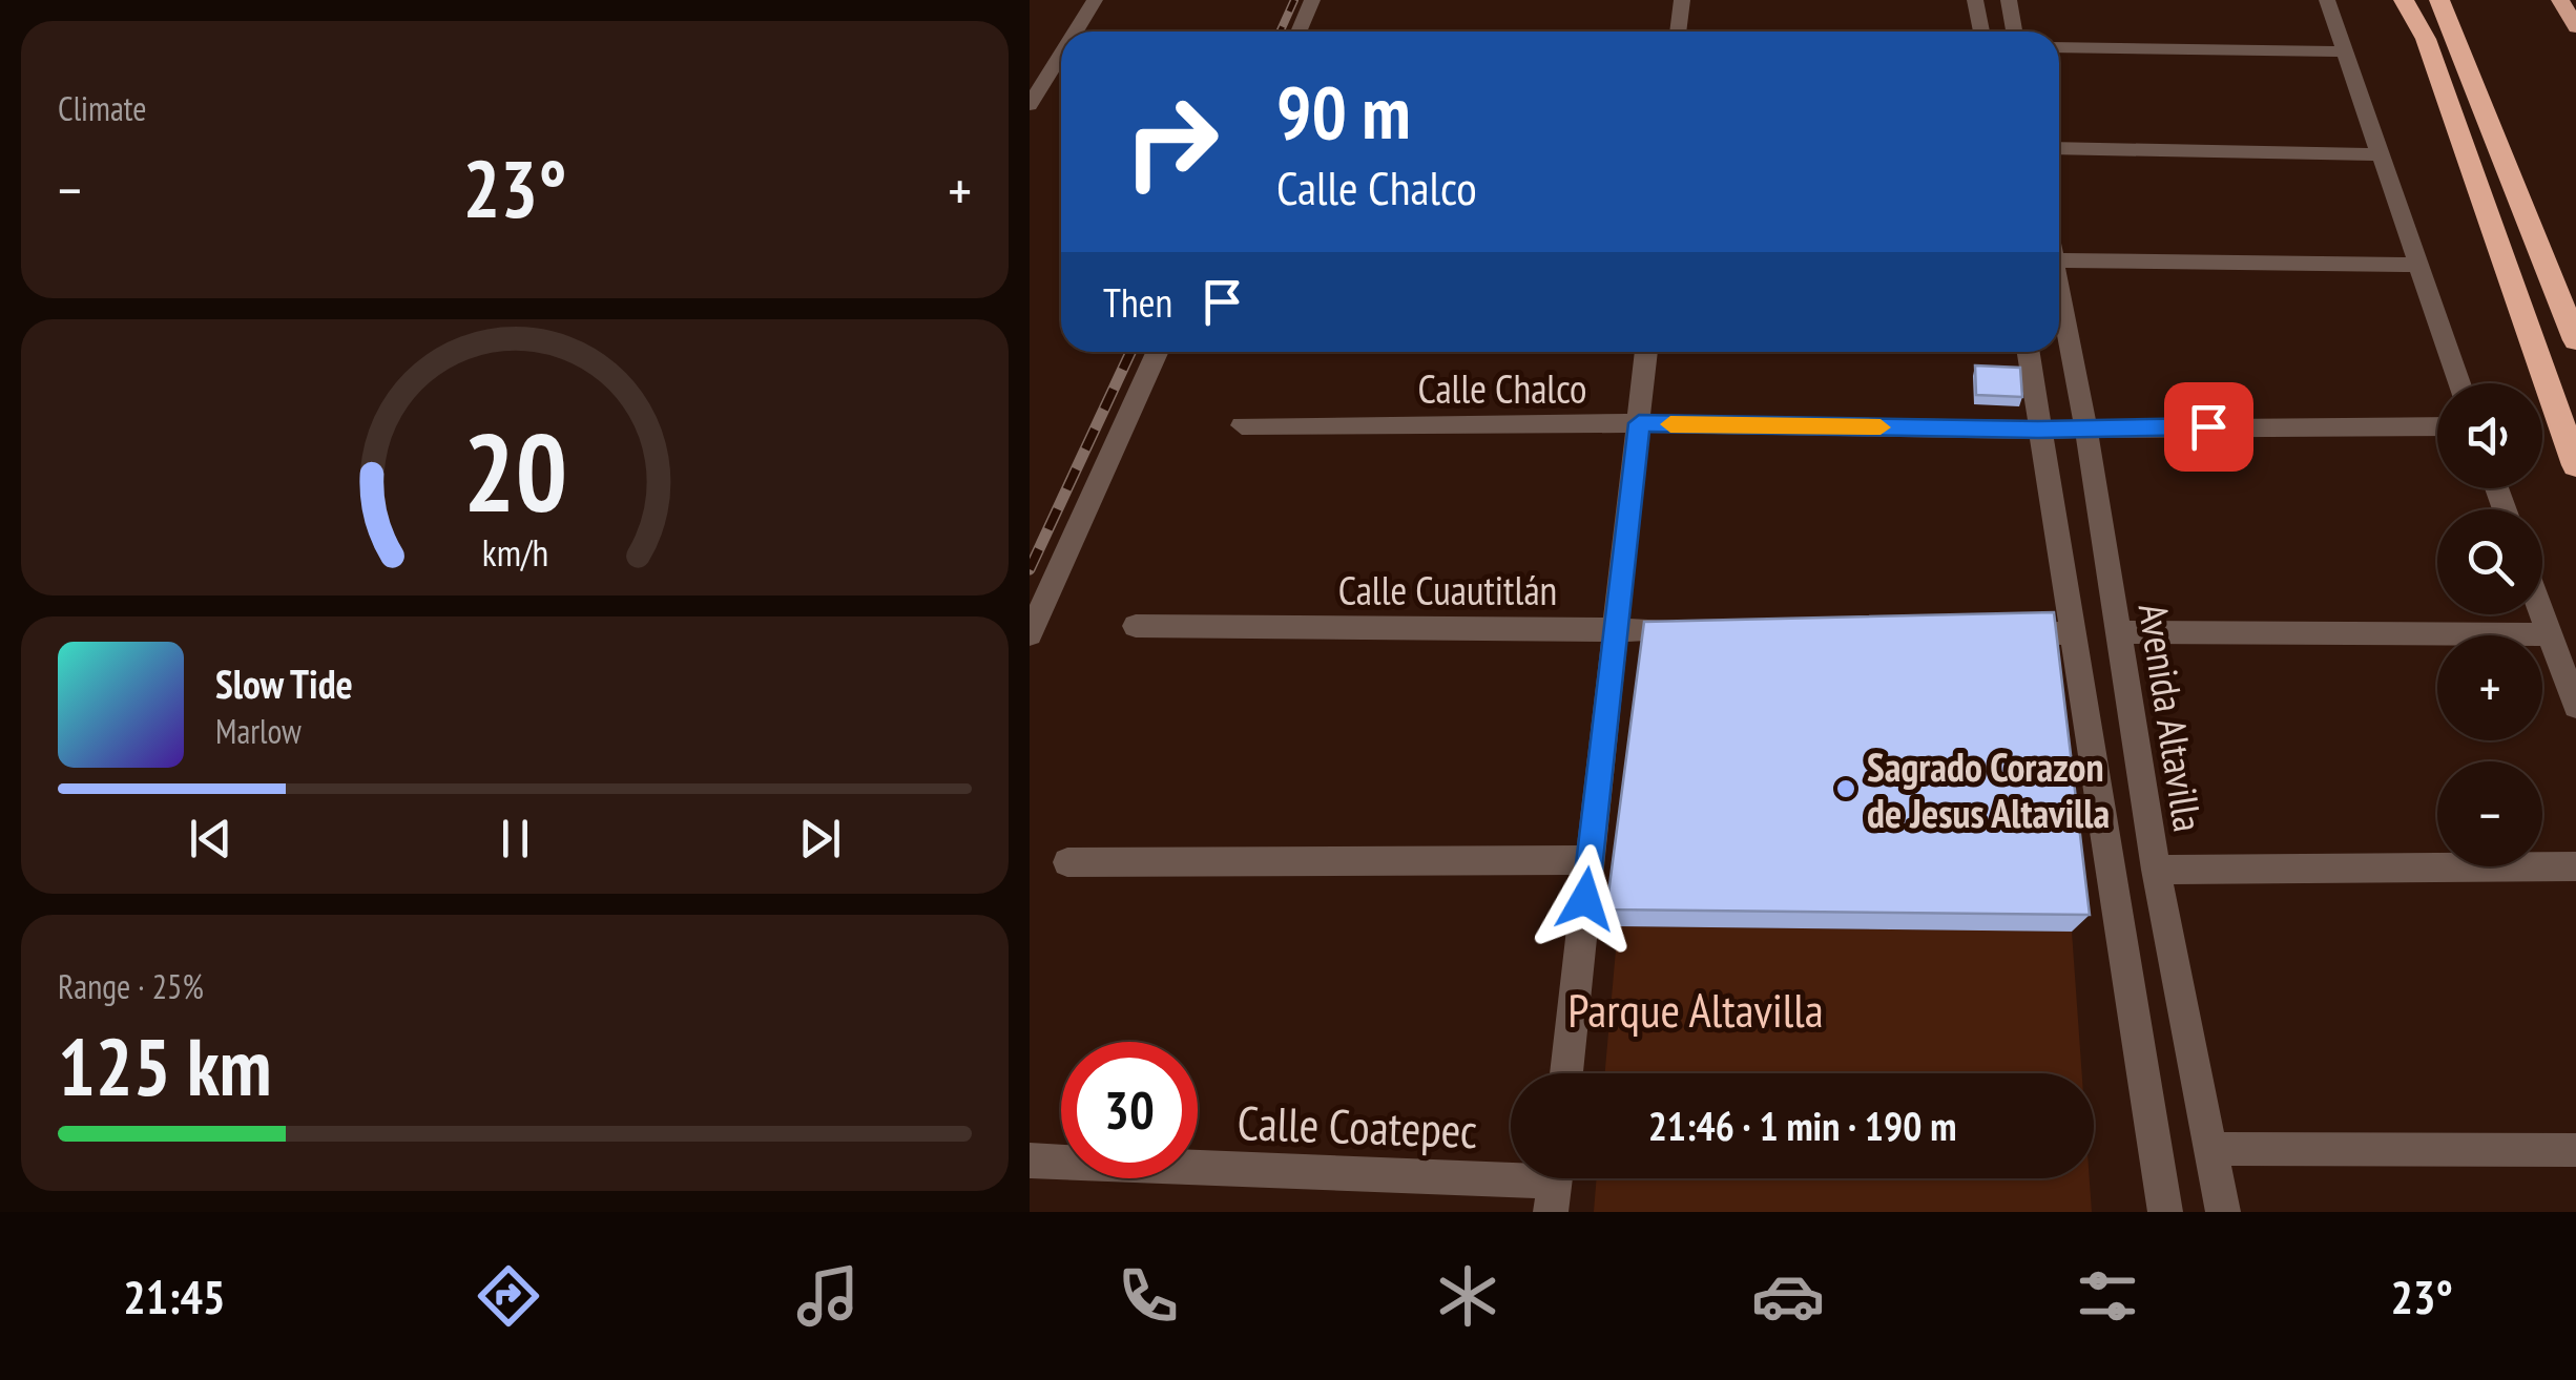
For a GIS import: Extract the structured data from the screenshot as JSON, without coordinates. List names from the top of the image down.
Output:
{
  "streets": {
    "street": [
      "Calle Chalco",
      "Calle Cuautitlán",
      "Avenida Altavilla",
      "Calle Coatepec"
    ]
  },
  "crossings": [
    ["Calle Chalco", "Avenida Altavilla"]
  ],
  "parks": ["Parque Altavilla"],
  "places": ["Sagrado Corazon de Jesus Altavilla"],
  "page": {
    "tile": [
      "Climate",
      ["Range · 25%", "125 km"]
    ],
    "turn": ["90 m", "Calle Chalco"],
    "heat": ["−", "23°", "+"],
    "then": "Then",
    "map_buttons": ["+", "−"],
    "song": ["Slow Tide", "Marlow"],
    "limit": "30",
    "trip": "21:46 · 1 min · 190 m",
    "tabs": ["21:45", "23°"],
    "gauge": ["20", "km/h"]
  }
}
